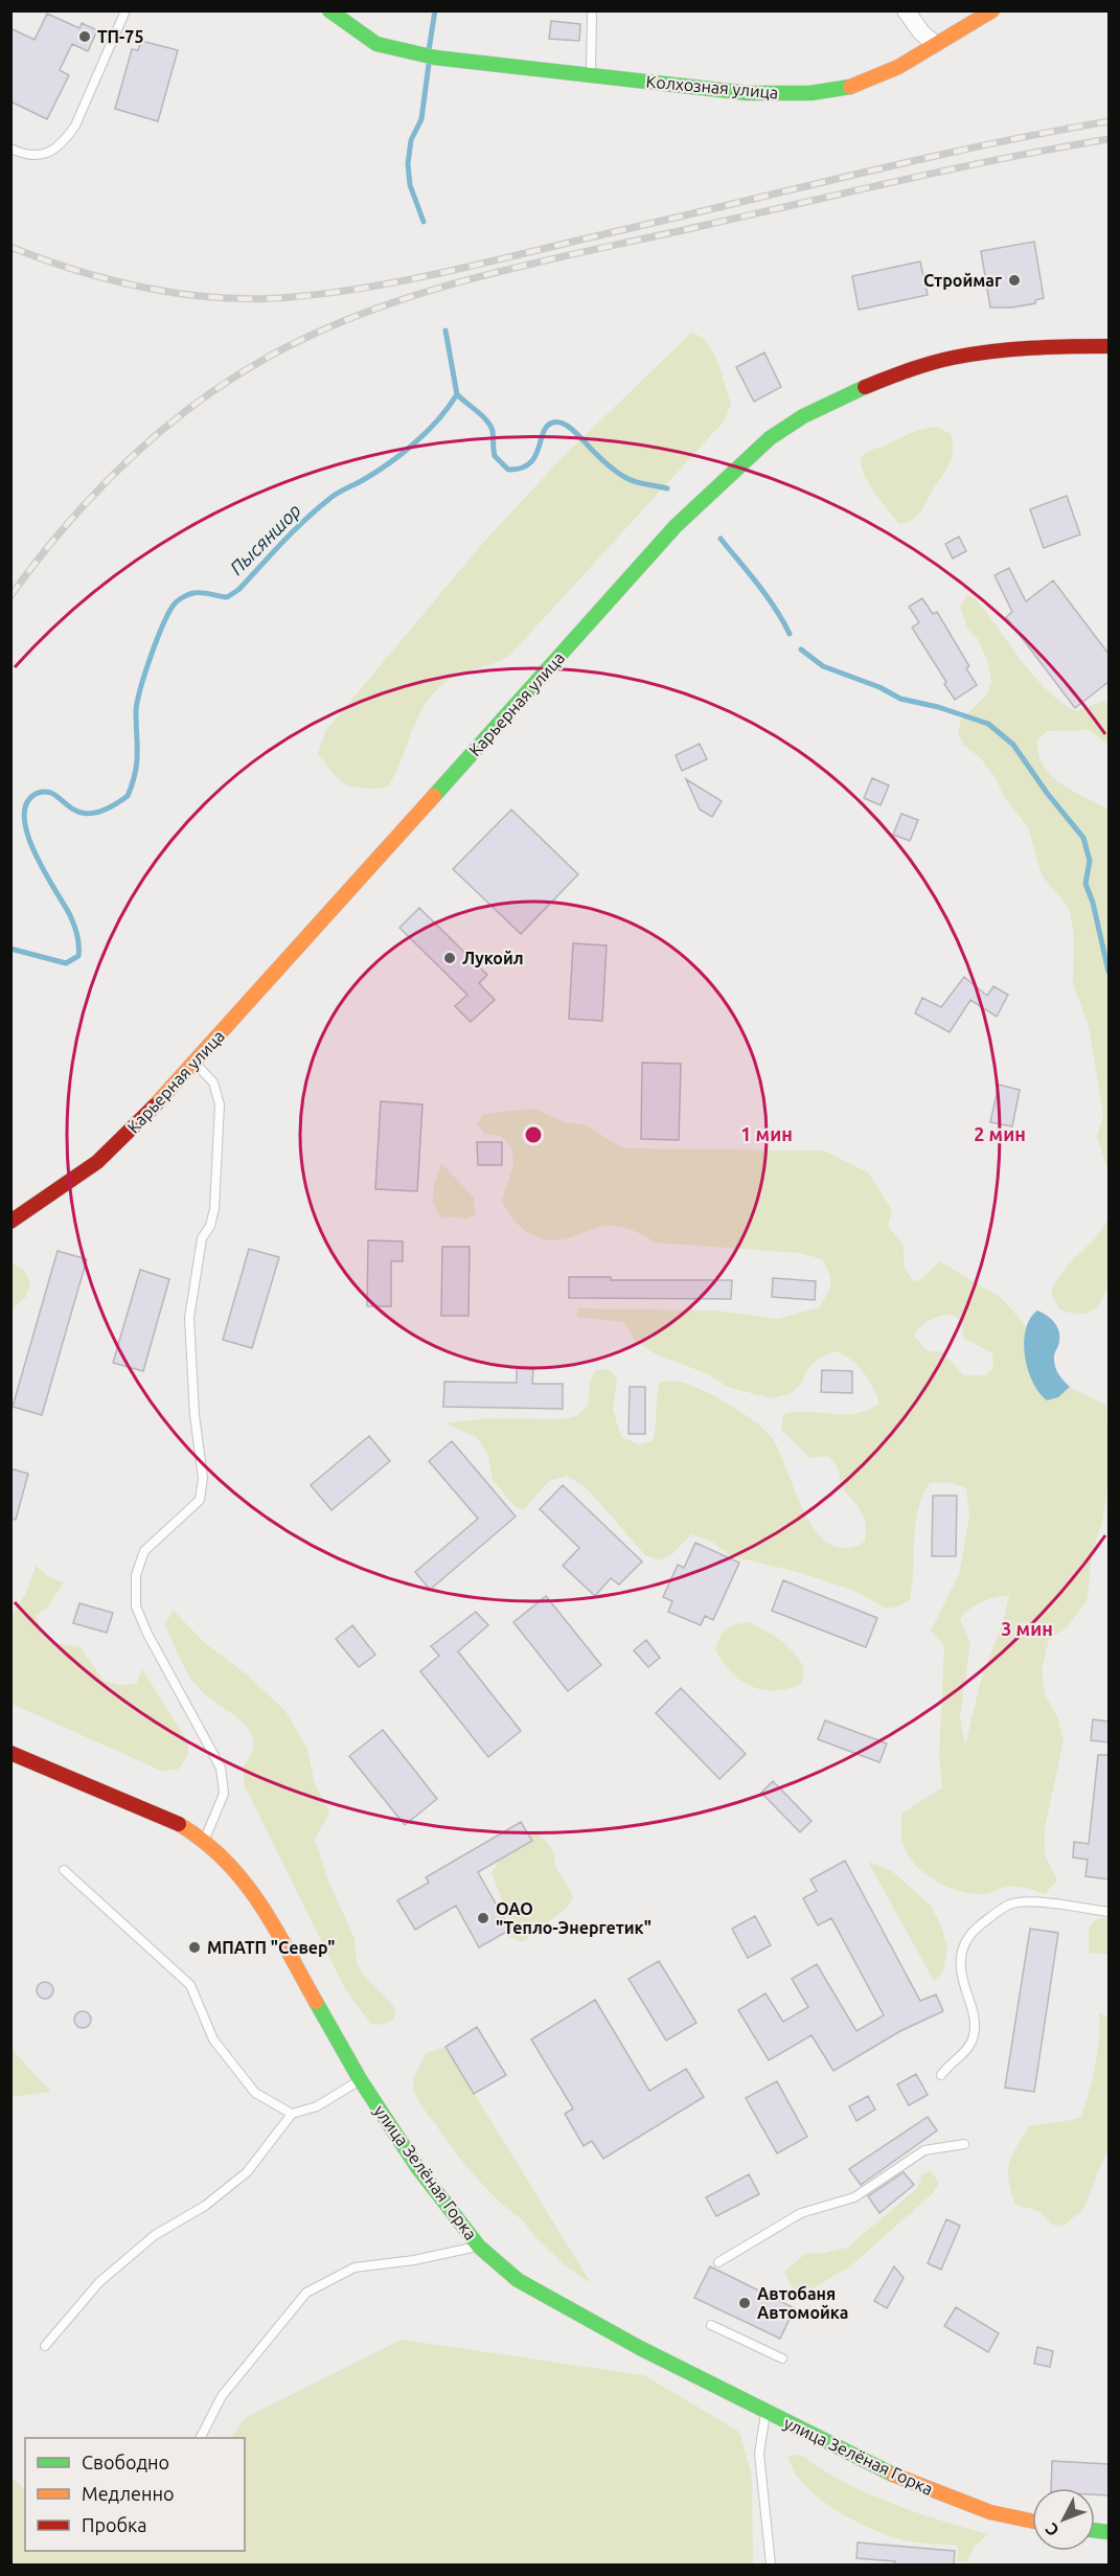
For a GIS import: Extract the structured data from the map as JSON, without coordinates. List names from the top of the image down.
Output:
{
  "streets": {
    "street": ["Колхозная улица", "Карьерная улица", "улица Зелёная Горка"]
  },
  "water": ["Пысяншор"],
  "places": [
    "ТП-75",
    "Строймаг",
    "Лукойл",
    "ОАО \"Тепло-Энергетик\"",
    "МПАТП \"Север\"",
    "Автобаня Автомойка"
  ],
  "legend": ["Свободно", "Медленно", "Пробка"],
  "north": "bottom left",
  "rings": ["1 мин", "2 мин", "3 мин"]
}
